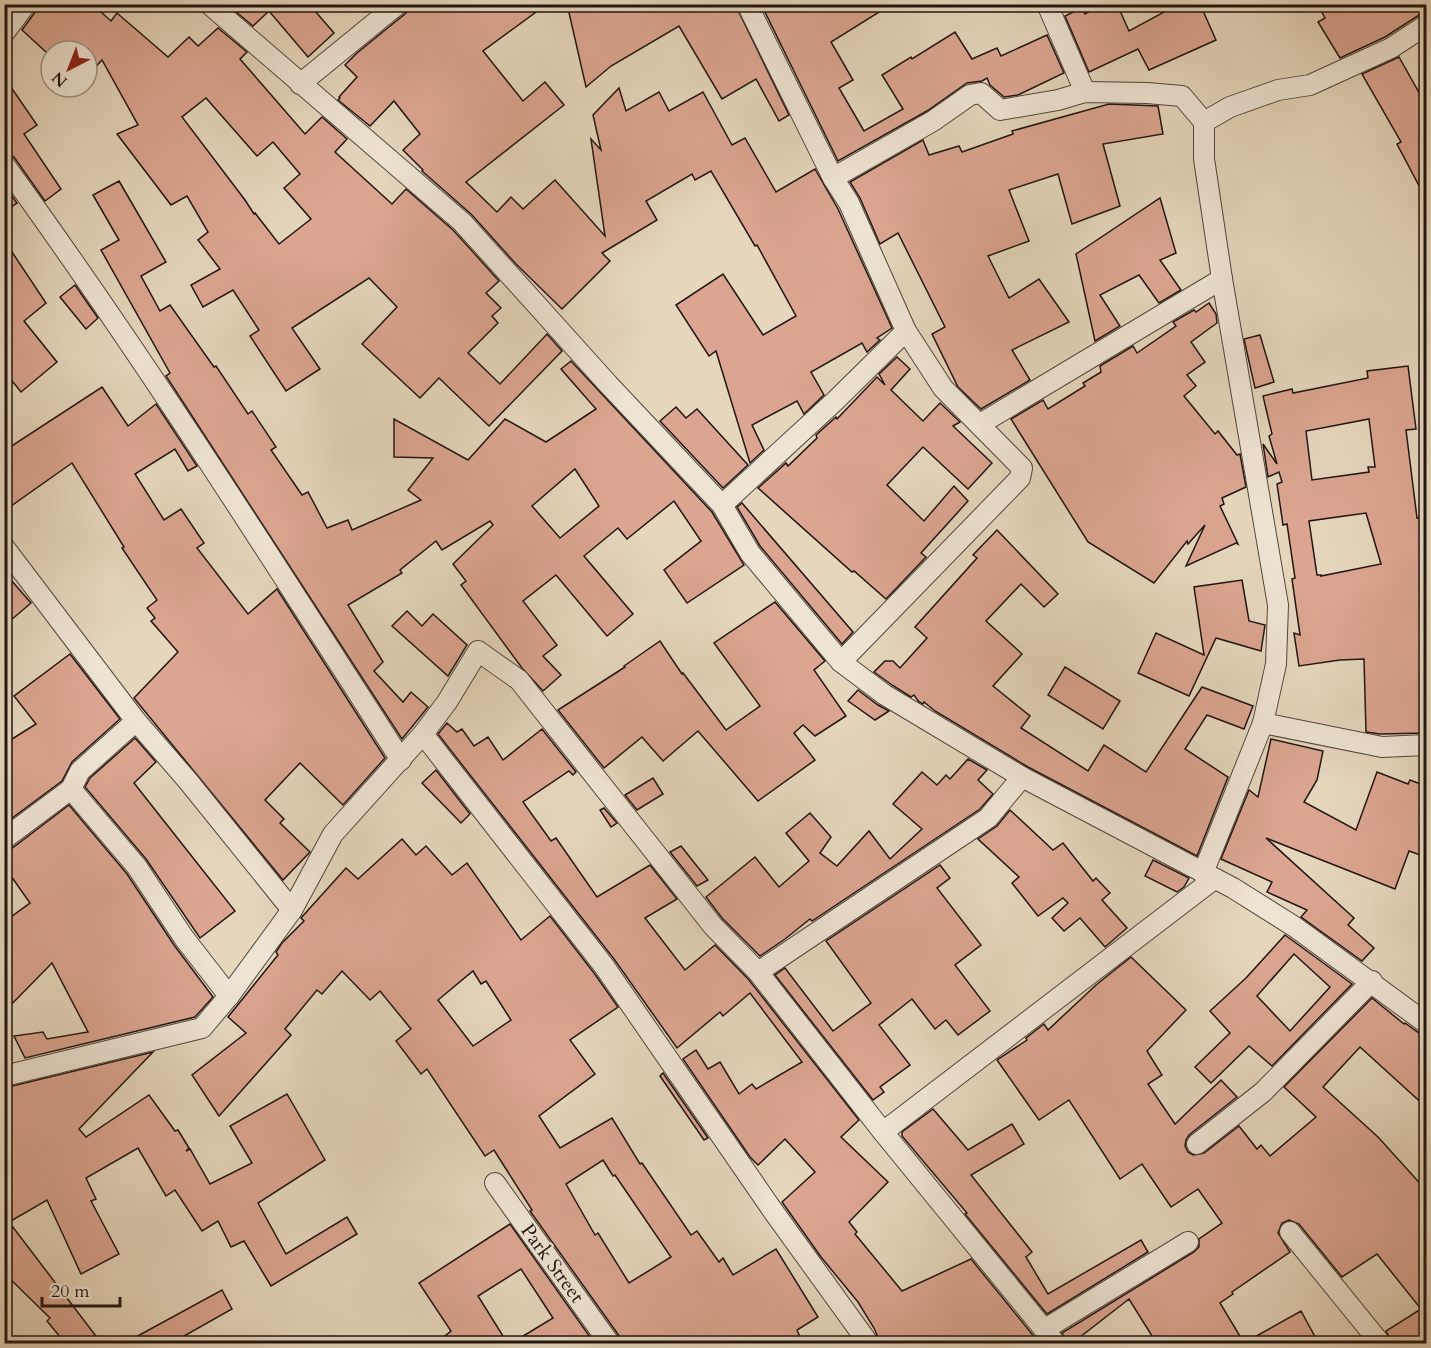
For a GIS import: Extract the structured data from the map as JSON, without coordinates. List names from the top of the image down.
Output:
{
  "streets": {
    "street": ["Park Street"]
  },
  "scale_bar": "20 m",
  "north": "bottom left"
}
